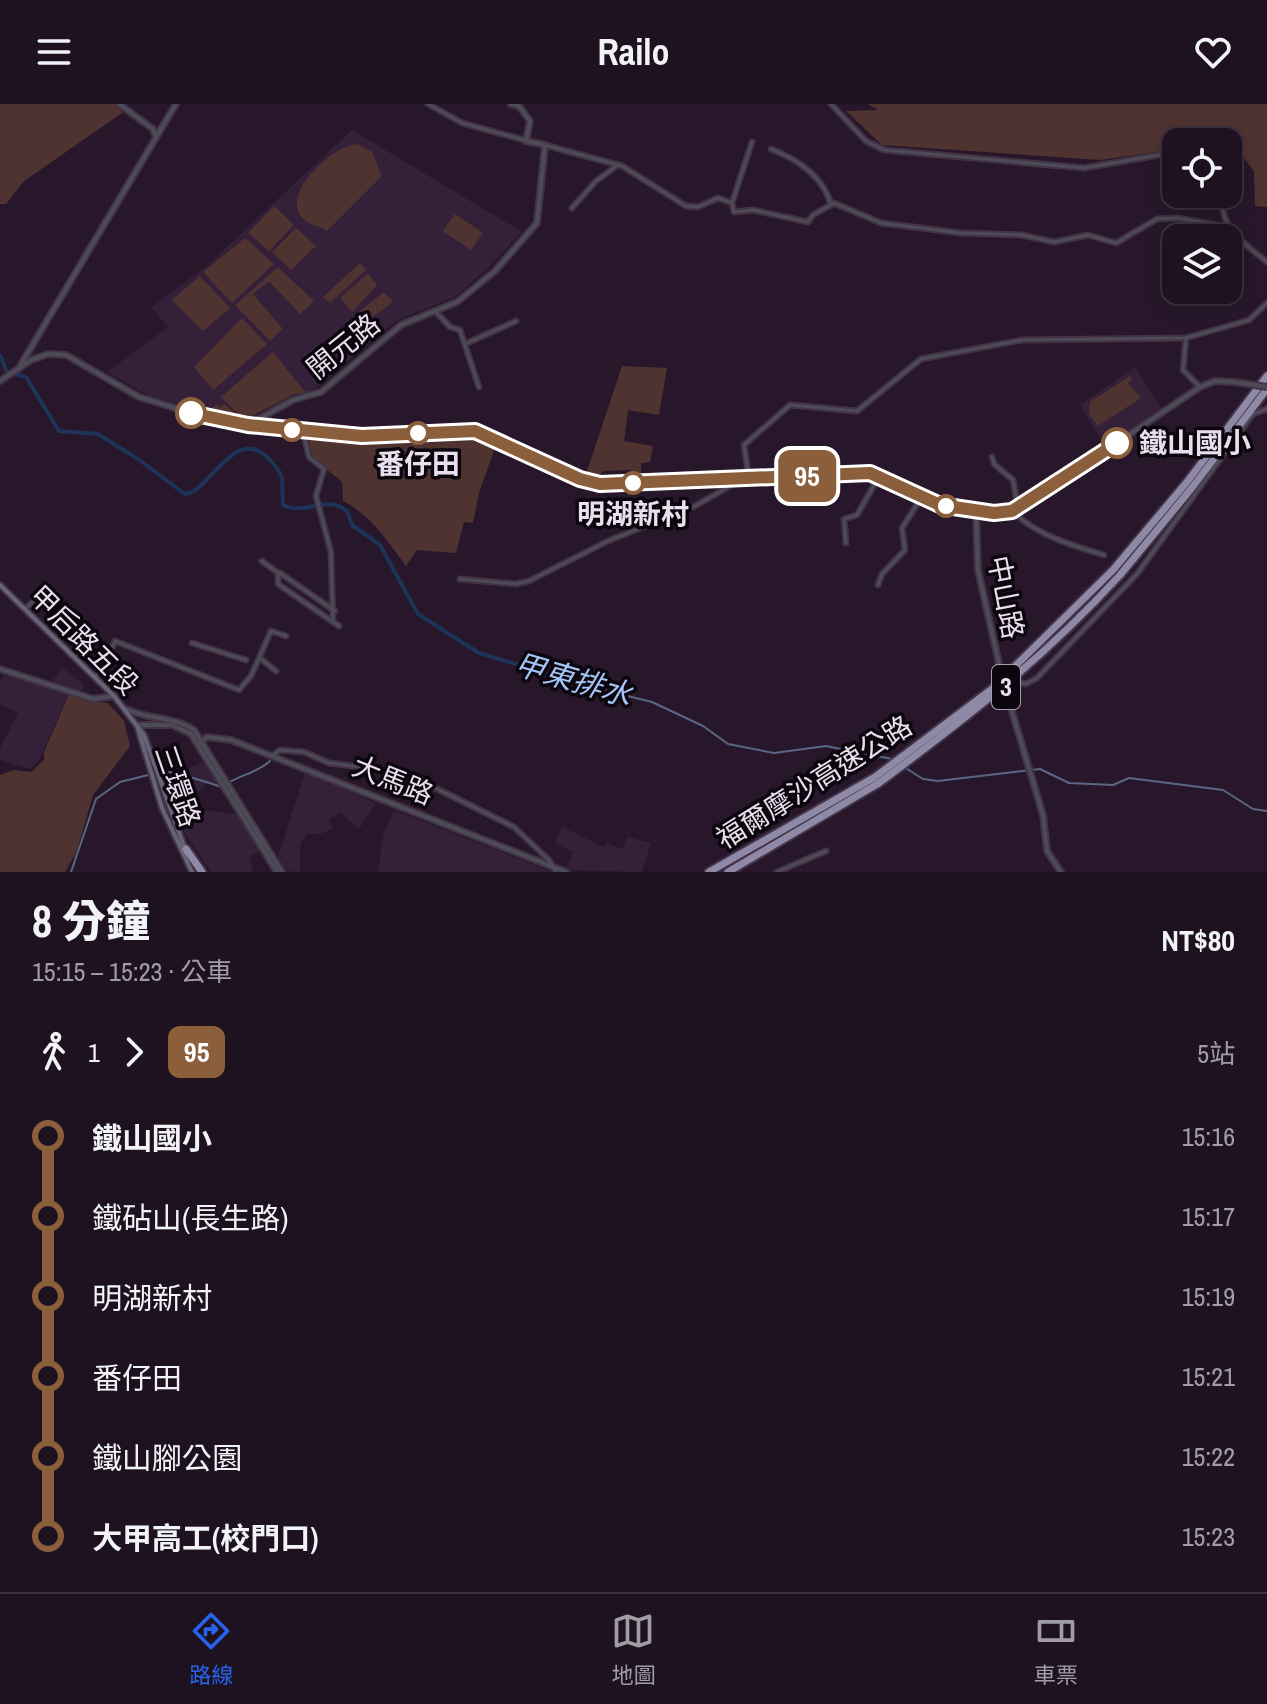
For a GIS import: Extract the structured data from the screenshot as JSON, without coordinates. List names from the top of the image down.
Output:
{
  "streets": {
    "highway": ["3", "福爾摩沙高速公路"],
    "main road": ["甲后路五段", "三環路"],
    "street": ["開元路", "中山路", "大馬路"]
  },
  "crossings": [
    ["甲后路五段", "三環路"]
  ],
  "water": ["甲東排水"],
  "places": ["番仔田", "鐵山國小", "明湖新村"],
  "lines": ["bus line 95"],
  "page": {
    "header": "Railo",
    "on_map": "95",
    "heading": ["8 分鐘", "15:15 – 15:23 · 公車", "NT$80"],
    "legs": ["1", "95", "5站"],
    "list": [
      {
        "name": "鐵山國小",
        "value": "15:16"
      },
      {
        "name": "鐵砧山(長生路)",
        "value": "15:17"
      },
      {
        "name": "明湖新村",
        "value": "15:19"
      },
      {
        "name": "番仔田",
        "value": "15:21"
      },
      {
        "name": "鐵山腳公園",
        "value": "15:22"
      },
      {
        "name": "大甲高工(校門口)",
        "value": "15:23"
      }
    ],
    "tabs": ["路線", "地圖", "車票"]
  }
}
